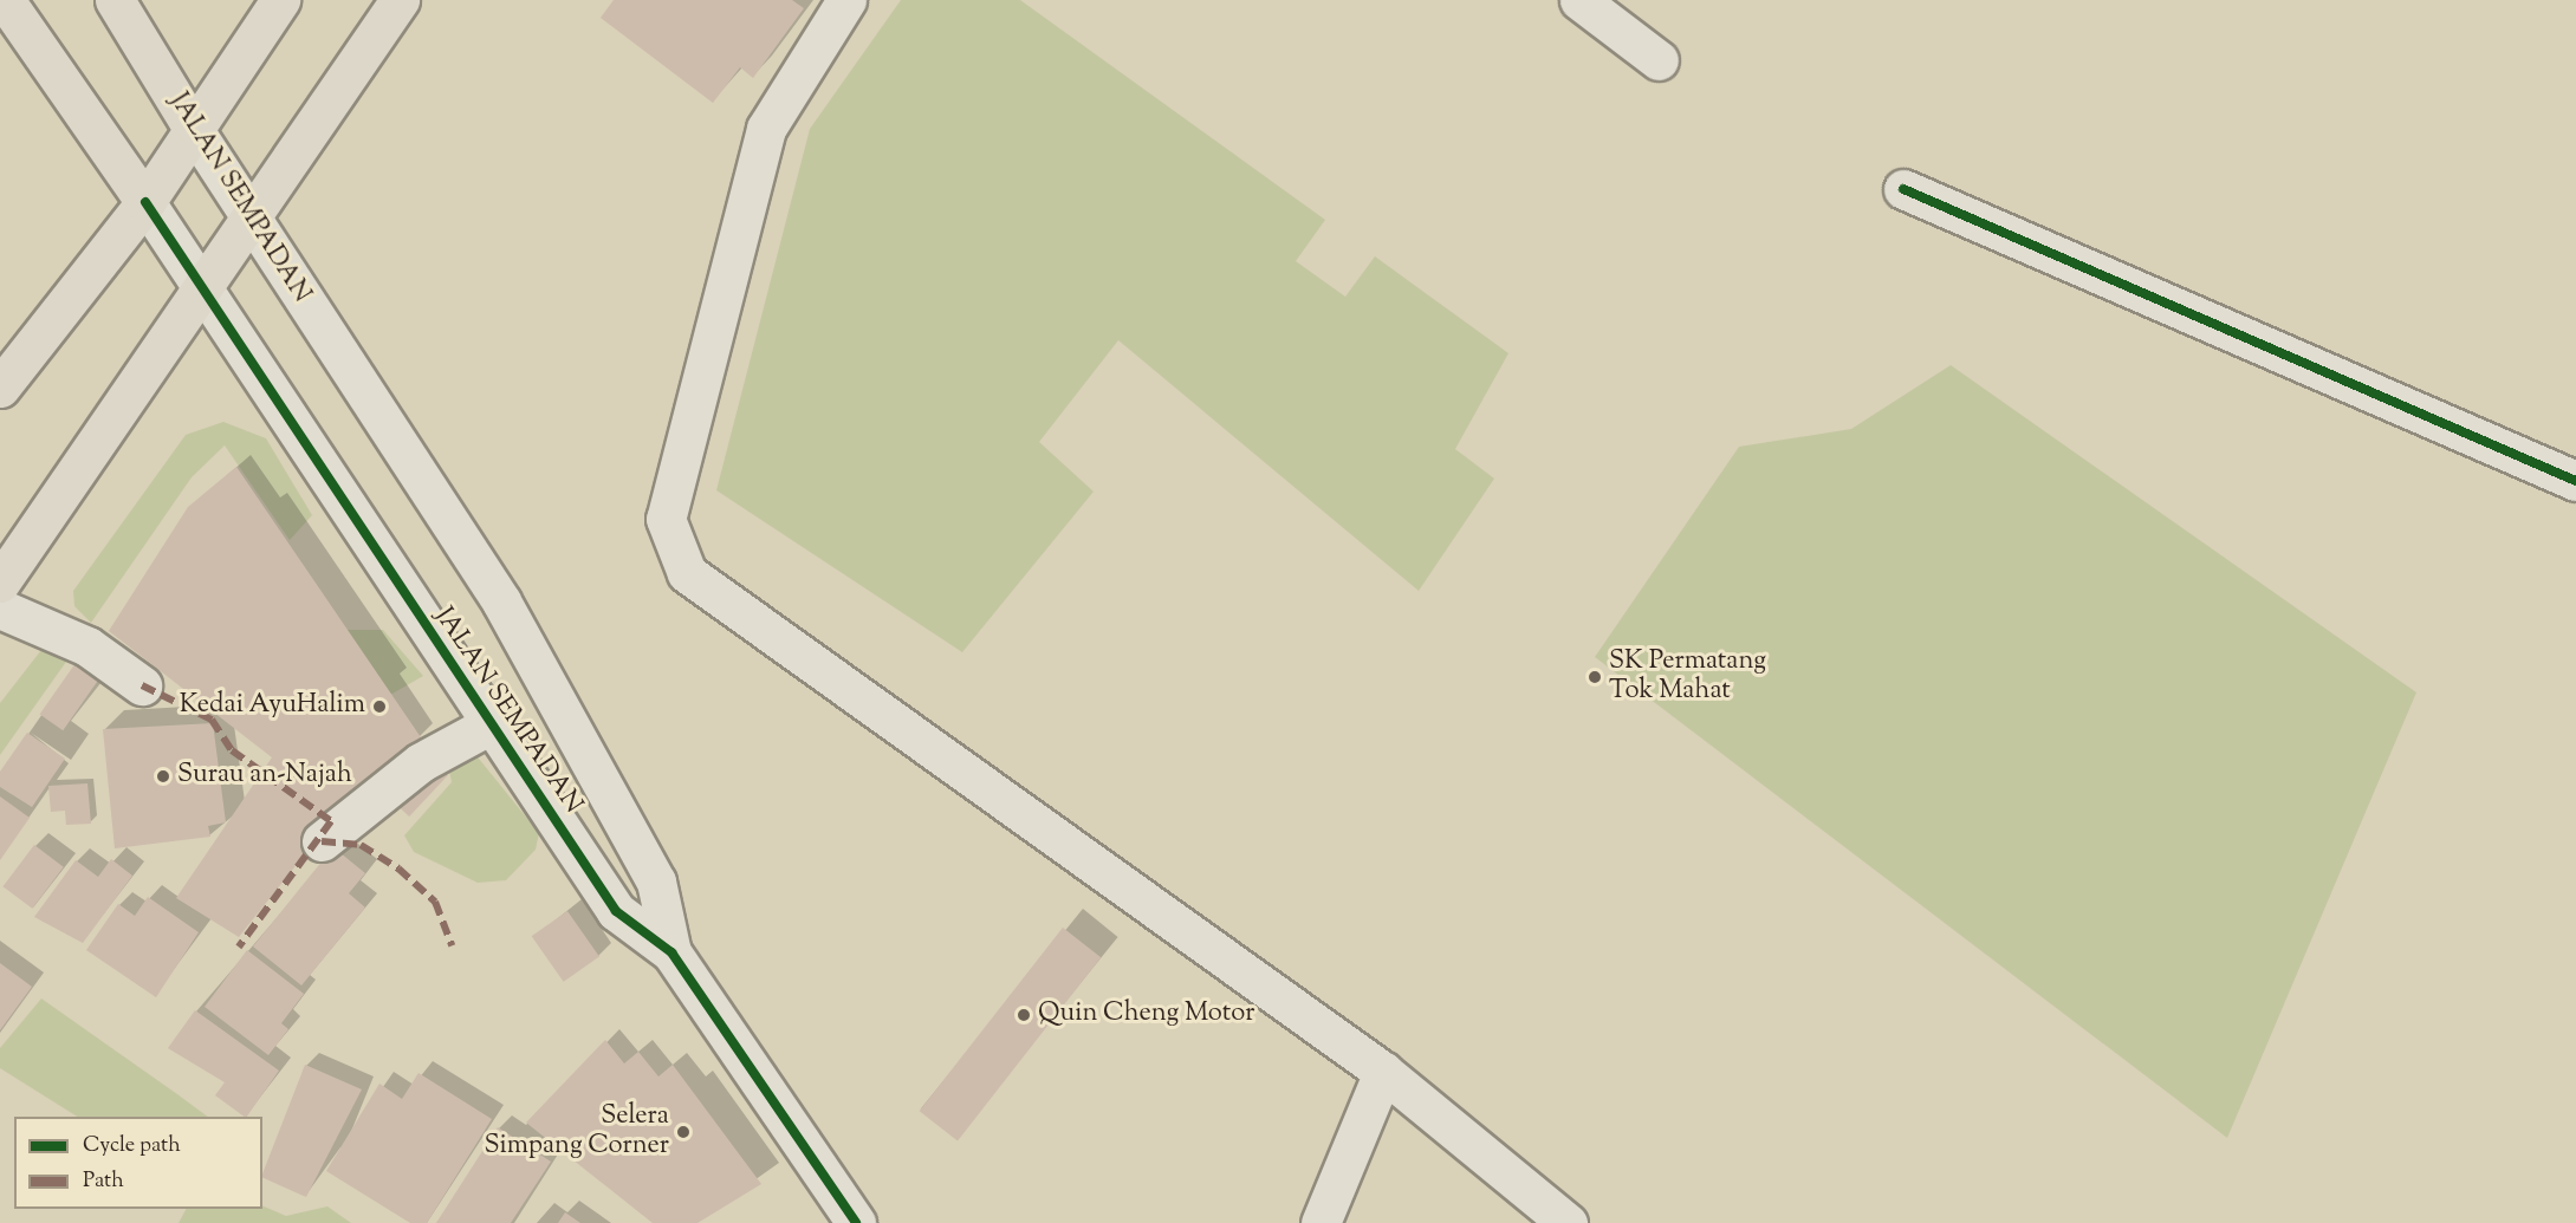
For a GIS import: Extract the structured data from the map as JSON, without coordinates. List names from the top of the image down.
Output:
{
  "streets": {
    "main road": ["JALAN SEMPADAN"]
  },
  "places": [
    "SK Permatang Tok Mahat",
    "Kedai AyuHalim",
    "Surau an-Najah",
    "Quin Cheng Motor",
    "Selera Simpang Corner"
  ],
  "legend": ["Cycle path", "Path"]
}
